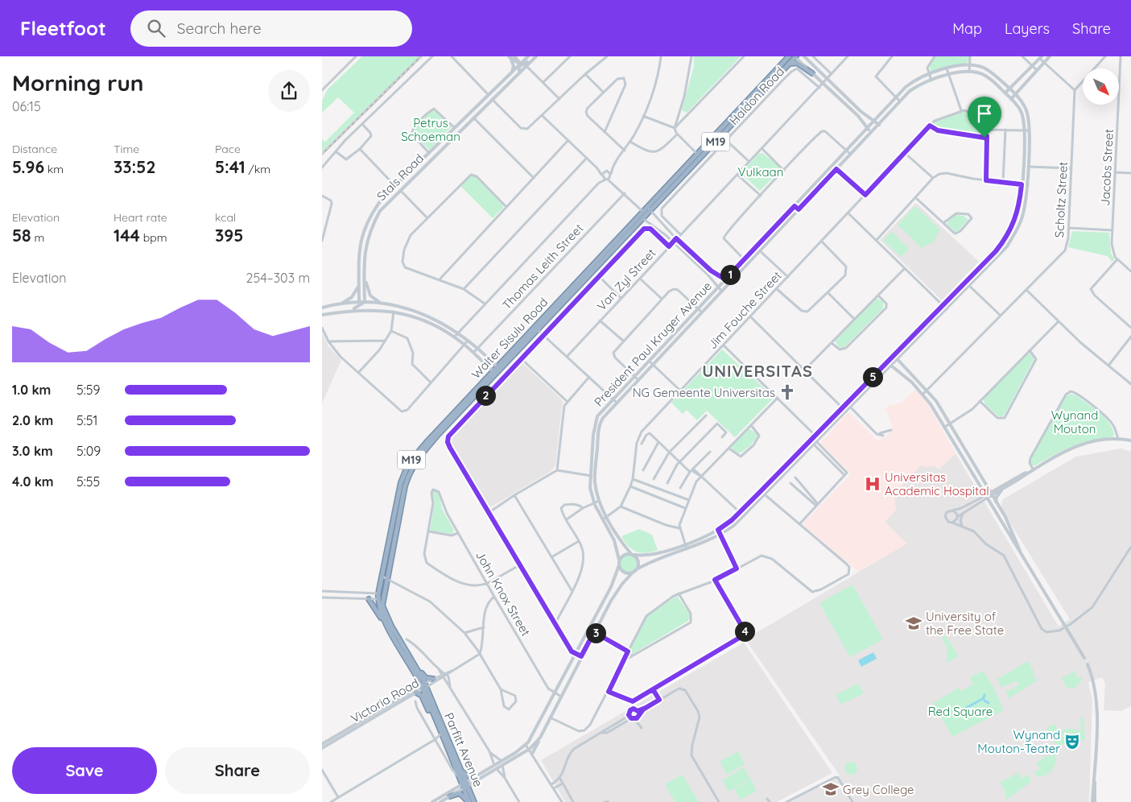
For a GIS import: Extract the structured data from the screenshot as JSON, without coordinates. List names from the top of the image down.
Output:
{
  "streets": {
    "highway": ["M19", "Walter Sisulu Road", "Parfitt Avenue"],
    "street": [
      "Haldon Road",
      "Jacobs Street",
      "Stals Road",
      "Scholtz Street",
      "Thomas Leith Street",
      "Van Zyl Street",
      "Jim Fouche Street",
      "President Paul Kruger Avenue",
      "John Knox Street",
      "Victoria Road"
    ]
  },
  "crossings": [
    ["Haldon Road", "Van Zyl Street"],
    ["Jim Fouche Street", "President Paul Kruger Avenue"],
    ["Walter Sisulu Road", "Victoria Road"],
    ["Walter Sisulu Road", "Parfitt Avenue"],
    ["President Paul Kruger Avenue", "John Knox Street"],
    ["President Paul Kruger Avenue", "Parfitt Avenue"],
    ["Victoria Road", "Parfitt Avenue"]
  ],
  "districts": ["UNIVERSITAS"],
  "parks": [
    "Petrus Schoeman",
    "Vulkaan",
    "Wynand Mouton",
    "Red Square"
  ],
  "places": {
    "church": ["NG Gemeente Universitas"],
    "hospital": ["Universitas Academic Hospital"],
    "school or university": ["University of the Free State", "Grey College"],
    "theatre": ["Wynand Mouton-Teater"]
  },
  "north": "bottom right",
  "page": {
    "header": "Fleetfoot",
    "search": "Search here",
    "nav": ["Map", "Layers", "Share"],
    "heading": ["Morning run", "06:15"],
    "stats": [
      ["Distance", "5.96 km"],
      ["Time", "33:52"],
      ["Pace", "5:41 /km"],
      ["Elevation", "58 m"],
      ["Heart rate", "144 bpm"],
      ["kcal", "395"]
    ],
    "chart": ["Elevation", "254–303 m"],
    "pins": [
      "1",
      "5",
      "2",
      "4",
      "3"
    ],
    "list": [
      {
        "name": "1.0 km",
        "note": "5:59"
      },
      {
        "name": "2.0 km",
        "note": "5:51"
      },
      {
        "name": "3.0 km",
        "note": "5:09"
      },
      {
        "name": "4.0 km",
        "note": "5:55"
      }
    ],
    "buttons": ["Save", "Share"]
  }
}
